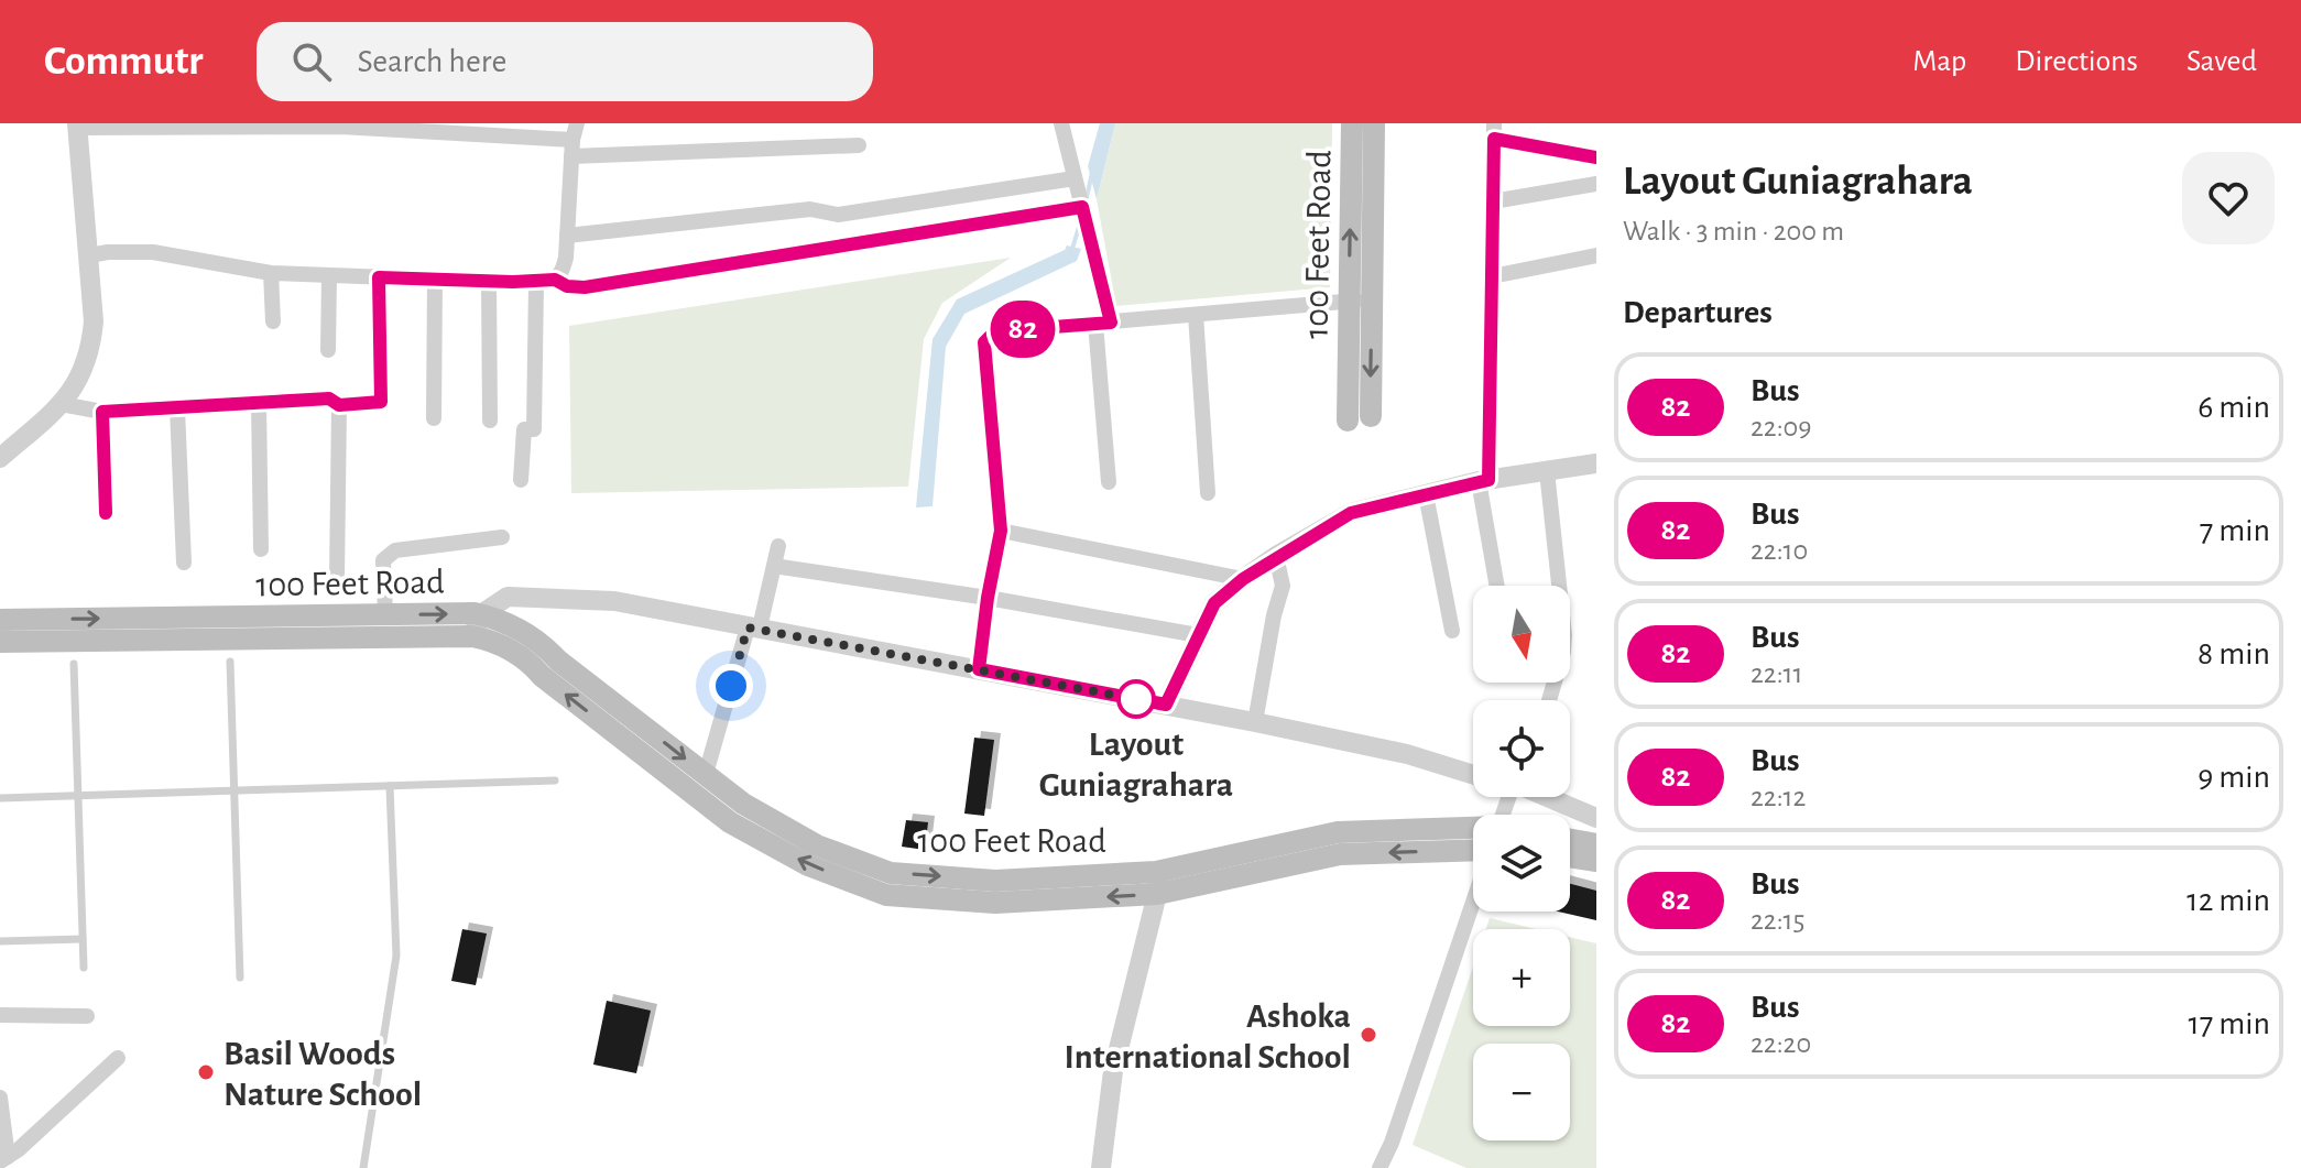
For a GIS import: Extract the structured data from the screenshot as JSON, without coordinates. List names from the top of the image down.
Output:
{
  "streets": {
    "main road": ["100 Feet Road"]
  },
  "places": ["Layout Guniagrahara", "Ashoka International School", "Basil Woods Nature School"],
  "lines": ["bus line 82"],
  "north": "bottom",
  "page": {
    "header": "Commutr",
    "search": "Search here",
    "nav": ["Map", "Directions", "Saved"],
    "on_map": "82",
    "heading": [
      ["Layout Guniagrahara", "Walk · 3 min · 200 m"],
      "Departures"
    ],
    "list": [
      {
        "mark": "82",
        "name": "Bus",
        "note": "22:09",
        "value": "6 min"
      },
      {
        "mark": "82",
        "name": "Bus",
        "note": "22:10",
        "value": "7 min"
      },
      {
        "mark": "82",
        "name": "Bus",
        "note": "22:11",
        "value": "8 min"
      },
      {
        "mark": "82",
        "name": "Bus",
        "note": "22:12",
        "value": "9 min"
      },
      {
        "mark": "82",
        "name": "Bus",
        "note": "22:15",
        "value": "12 min"
      },
      {
        "mark": "82",
        "name": "Bus",
        "note": "22:20",
        "value": "17 min"
      }
    ],
    "map_buttons": ["+", "−"]
  }
}
